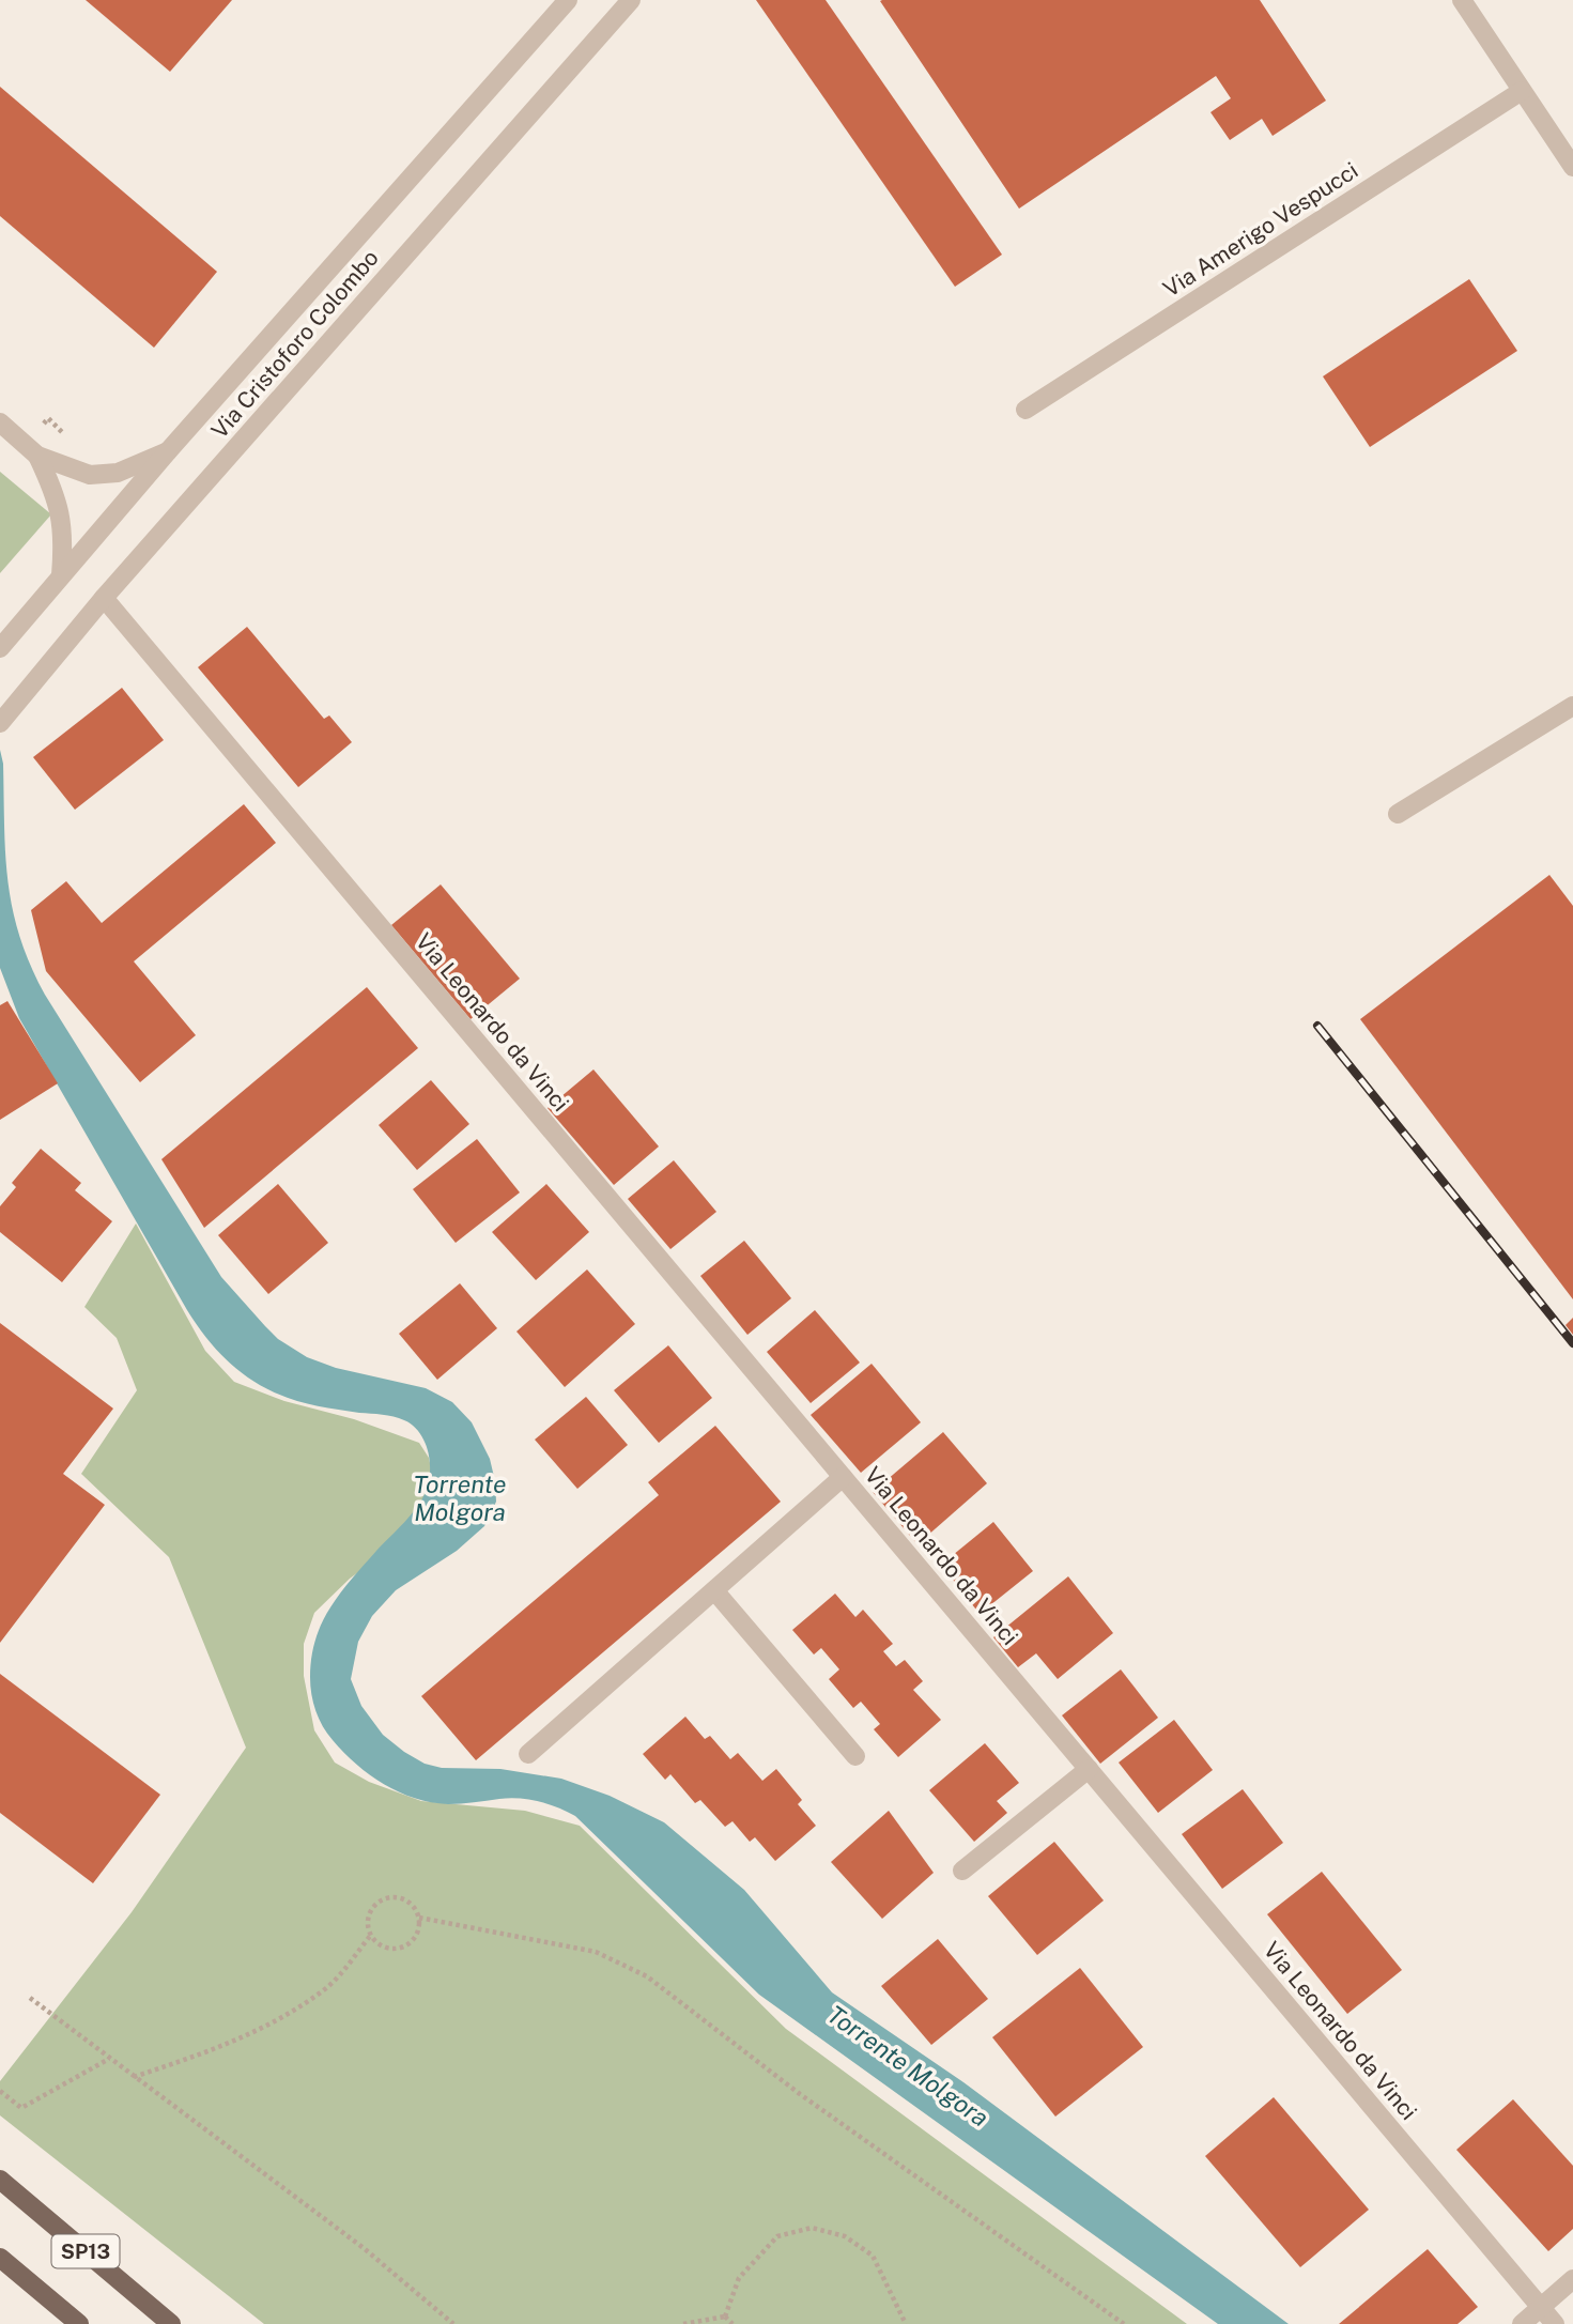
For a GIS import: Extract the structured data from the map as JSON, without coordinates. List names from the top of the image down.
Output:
{
  "streets": {
    "main road": ["SP13"],
    "street": ["Via Amerigo Vespucci", "Via Cristoforo Colombo", "Via Leonardo da Vinci"]
  },
  "crossings": [
    ["Via Cristoforo Colombo", "Via Leonardo da Vinci"]
  ],
  "water": ["Torrente Molgora"]
}
